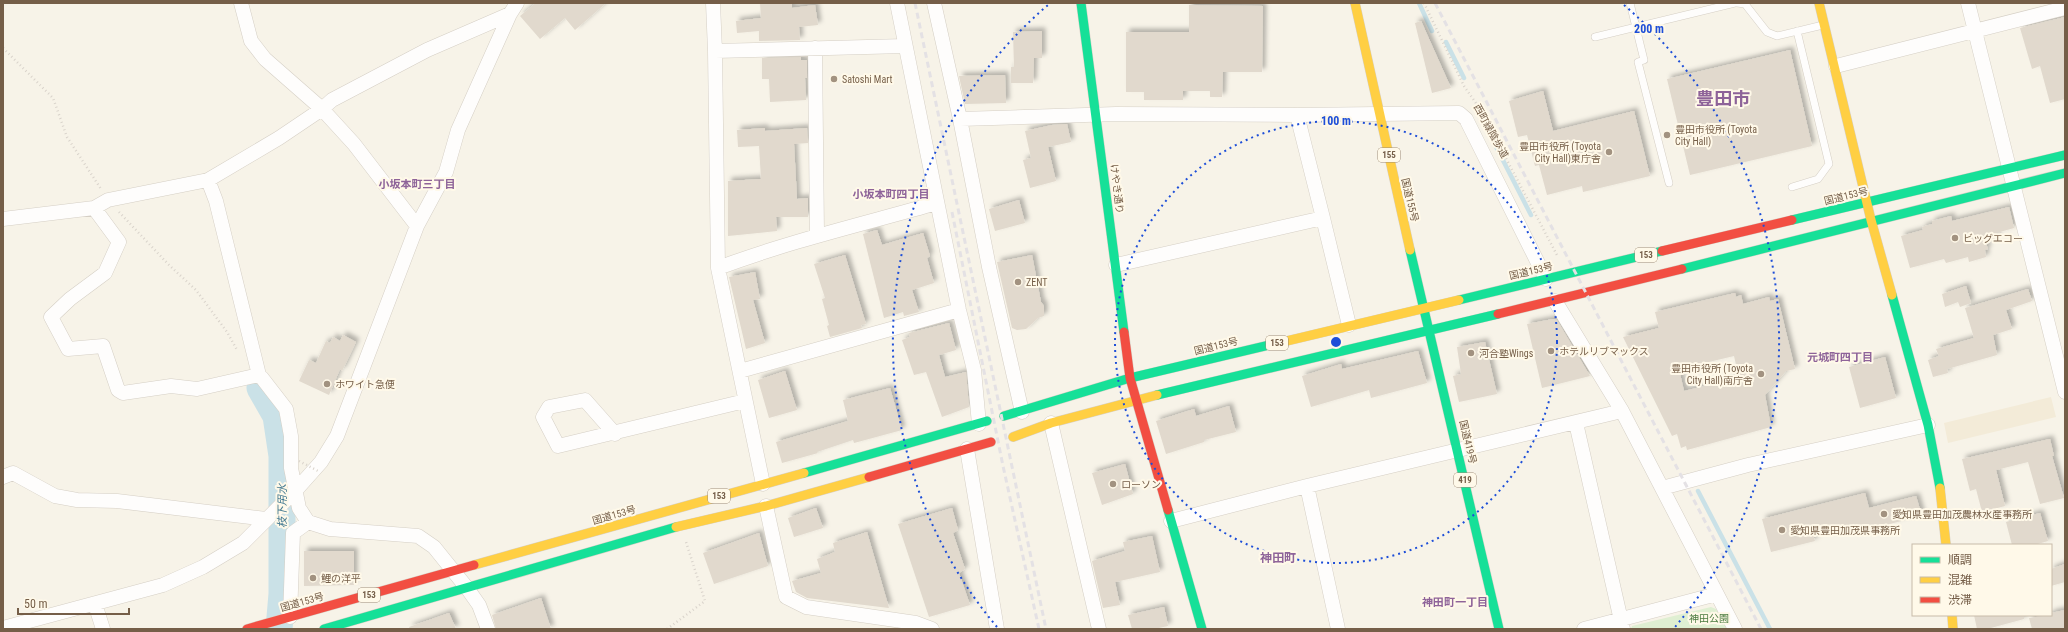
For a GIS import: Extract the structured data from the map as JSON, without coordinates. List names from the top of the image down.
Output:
{
  "streets": {
    "main road": [
      "155",
      "けやき通り",
      "国道153号",
      "国道155号",
      "153",
      "国道419号",
      "419"
    ],
    "path": ["西町緑陰歩道"]
  },
  "crossings": [
    ["けやき通り", "国道153号"],
    ["けやき通り", "153"],
    ["国道153号", "国道155号"],
    ["国道155号", "153"],
    ["国道155号", "国道419号"],
    ["153", "国道419号"]
  ],
  "districts": [
    "豊田市",
    "小坂本町三丁目",
    "小坂本町四丁目",
    "元城町四丁目",
    "神田町",
    "神田町一丁目"
  ],
  "water": ["枝下用水"],
  "parks": ["神田公園"],
  "places": [
    "Satoshi Mart",
    "豊田市役所 (Toyota City Hall)",
    "豊田市役所 (Toyota City Hall)東庁舎",
    "ビッグエコー",
    "ZENT",
    "ホテルリブマックス",
    "河合塾Wings",
    "豊田市役所 (Toyota City Hall)南庁舎",
    "ホワイト急便",
    "ローソン",
    "愛知県豊田加茂農林水産事務所",
    "愛知県豊田加茂県事務所",
    "鯉の洋平"
  ],
  "legend": ["順調", "混雑", "渋滞"],
  "scale_bar": "50 m",
  "rings": ["200 m", "100 m"]
}
